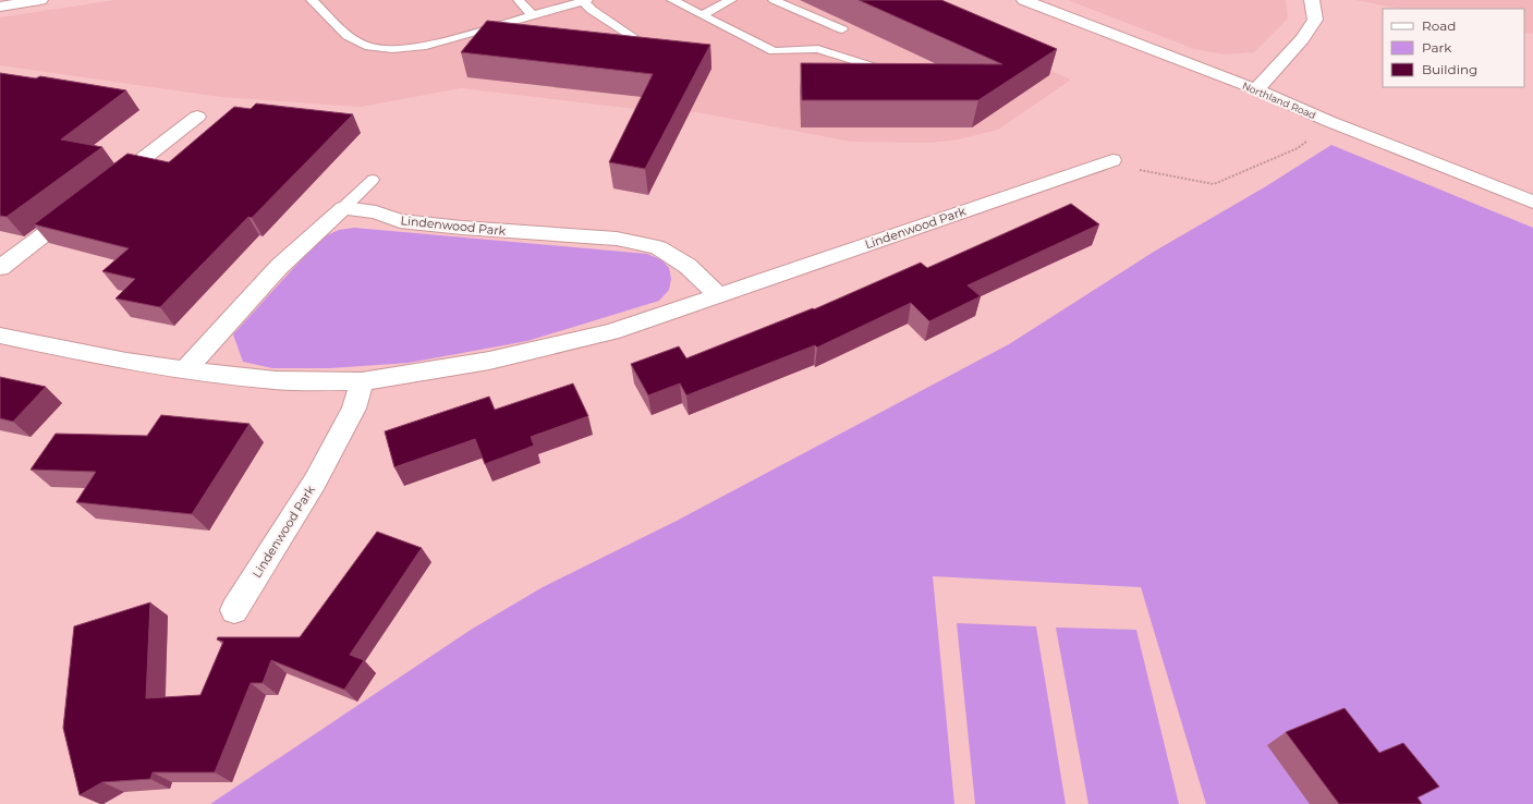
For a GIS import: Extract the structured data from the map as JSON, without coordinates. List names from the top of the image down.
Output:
{
  "streets": {
    "street": ["Northland Road", "Lindenwood Park"]
  },
  "legend": ["Road", "Park", "Building"]
}
